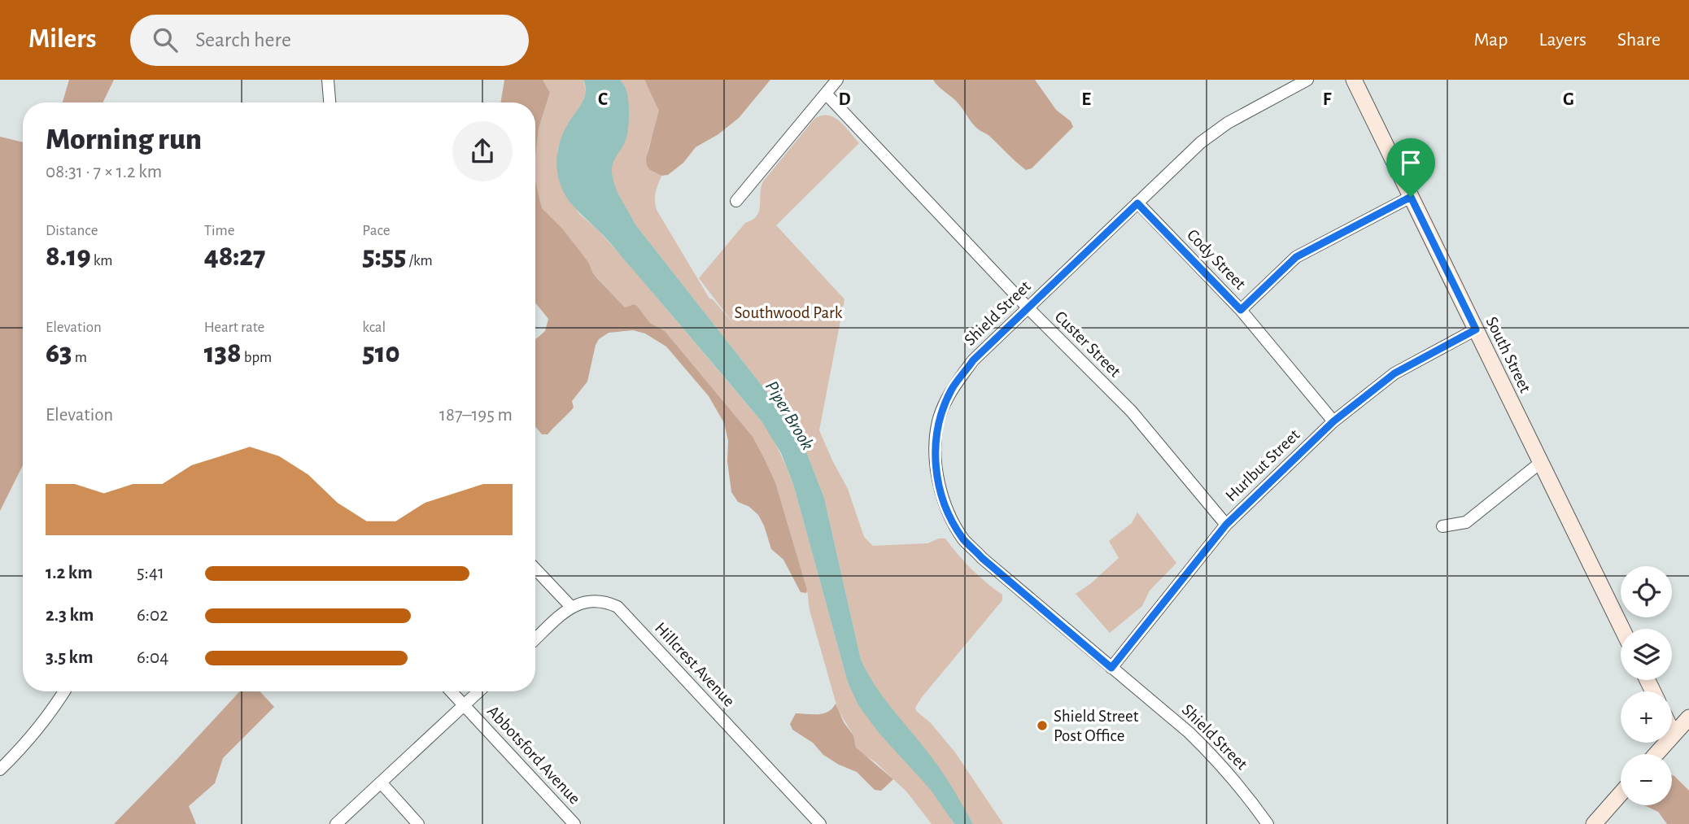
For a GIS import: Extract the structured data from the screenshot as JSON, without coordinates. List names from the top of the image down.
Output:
{
  "streets": {
    "street": [
      "Cody Street",
      "Shield Street",
      "Custer Street",
      "South Street",
      "Hurlbut Street",
      "Hillcrest Avenue",
      "Abbotsford Avenue"
    ]
  },
  "crossings": [
    ["Cody Street", "Shield Street"],
    ["Cody Street", "Hurlbut Street"],
    ["Shield Street", "Custer Street"],
    ["Shield Street", "Hurlbut Street"],
    ["Custer Street", "Hurlbut Street"],
    ["South Street", "Hurlbut Street"]
  ],
  "water": ["Piper Brook"],
  "parks": ["Southwood Park"],
  "places": ["Shield Street Post Office"],
  "page": {
    "header": "Milers",
    "search": "Search here",
    "nav": ["Map", "Layers", "Share"],
    "heading": ["Morning run", "08:31 · 7 × 1.2 km"],
    "stats": [
      ["Distance", "8.19 km"],
      ["Time", "48:27"],
      ["Pace", "5:55 /km"],
      ["Elevation", "63 m"],
      ["Heart rate", "138 bpm"],
      ["kcal", "510"]
    ],
    "chart": ["Elevation", "187–195 m"],
    "list": [
      {
        "name": "1.2 km",
        "note": "5:41"
      },
      {
        "name": "2.3 km",
        "note": "6:02"
      },
      {
        "name": "3.5 km",
        "note": "6:04"
      }
    ],
    "map_buttons": ["+", "−"]
  },
  "grid": {
    "columns": [
      "C",
      "D",
      "E",
      "F",
      "G"
    ]
  }
}
